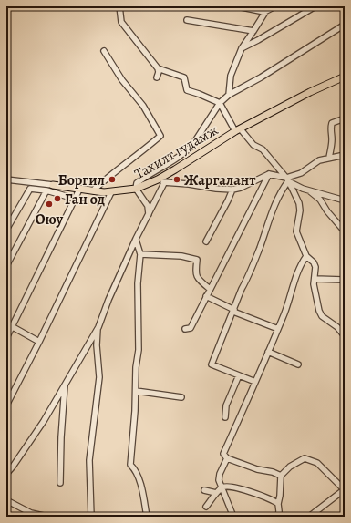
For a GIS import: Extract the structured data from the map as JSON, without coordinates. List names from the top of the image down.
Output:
{
  "streets": {
    "main road": ["Тахилт гудамж"]
  },
  "places": [
    "Боргил",
    "Жаргалант",
    "Ган од",
    "Оюу"
  ]
}
